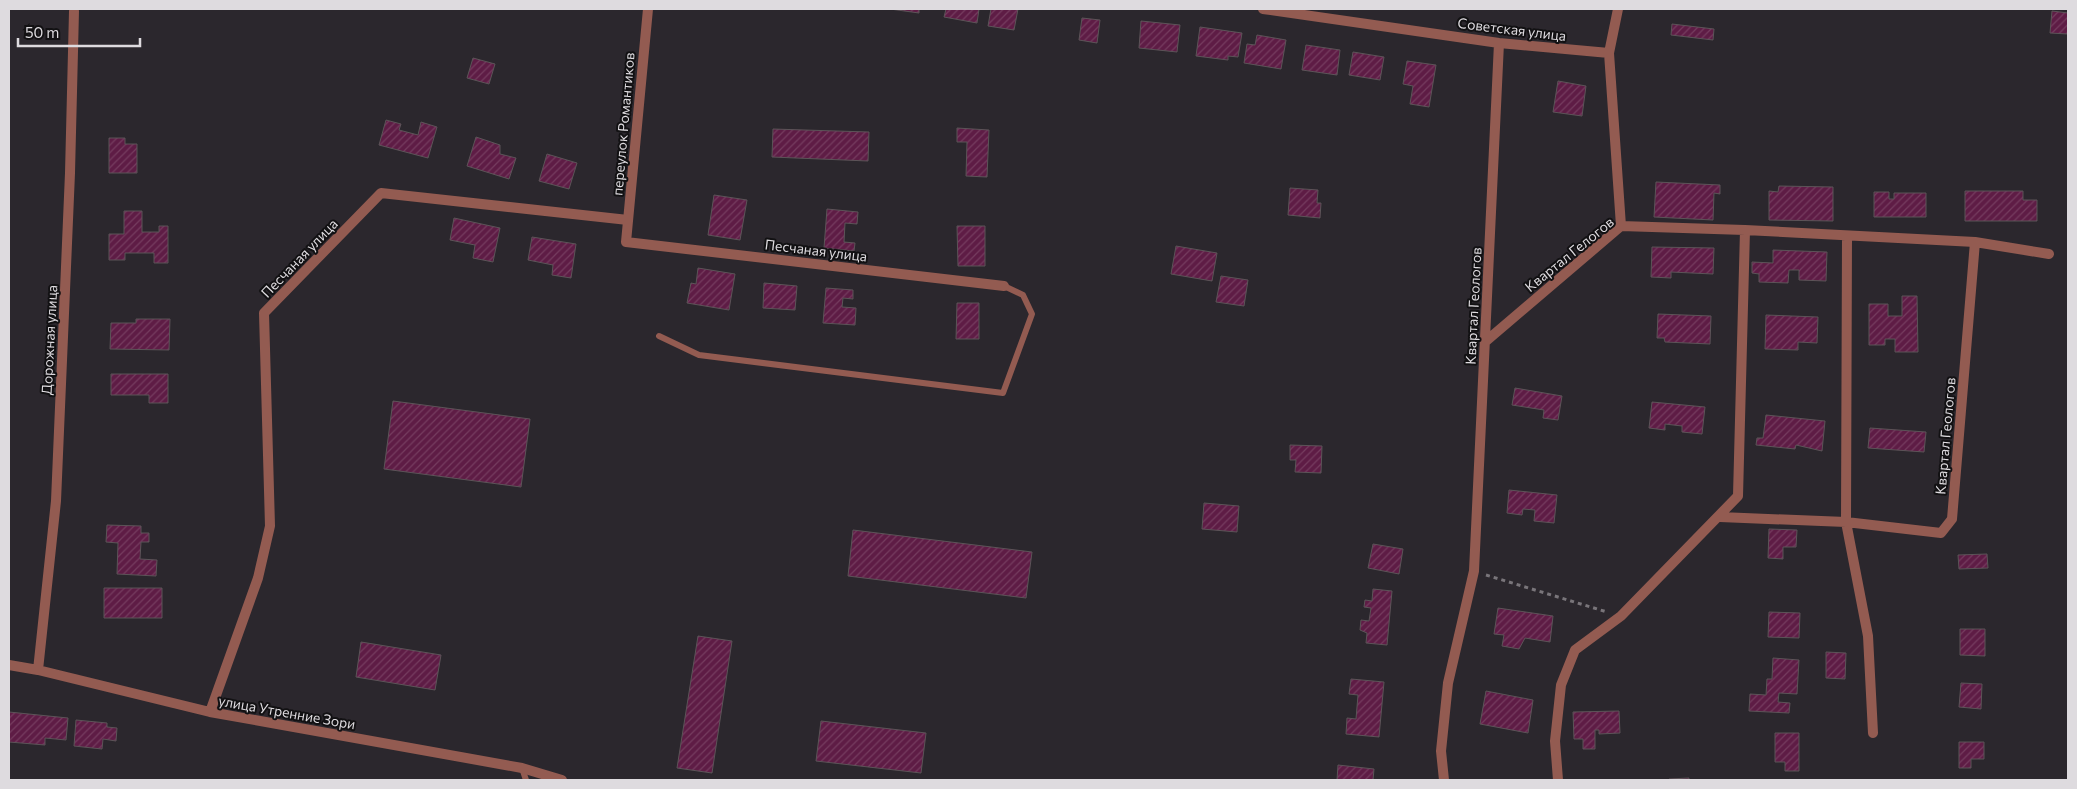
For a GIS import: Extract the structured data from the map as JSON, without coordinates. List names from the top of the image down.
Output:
{
  "streets": {
    "street": [
      "Советская улица",
      "переулок Романтиков",
      "Песчаная улица",
      "Квартал Гелогов",
      "Квартал Геологов",
      "Дорожная улица",
      "улица Утренние Зори"
    ]
  },
  "crossings": [
    ["Советская улица", "Квартал Геологов"],
    ["переулок Романтиков", "Песчаная улица"],
    ["Песчаная улица", "улица Утренние Зори"],
    ["Квартал Гелогов", "Квартал Геологов"],
    ["Дорожная улица", "улица Утренние Зори"]
  ],
  "scale_bar": "50 m"
}
